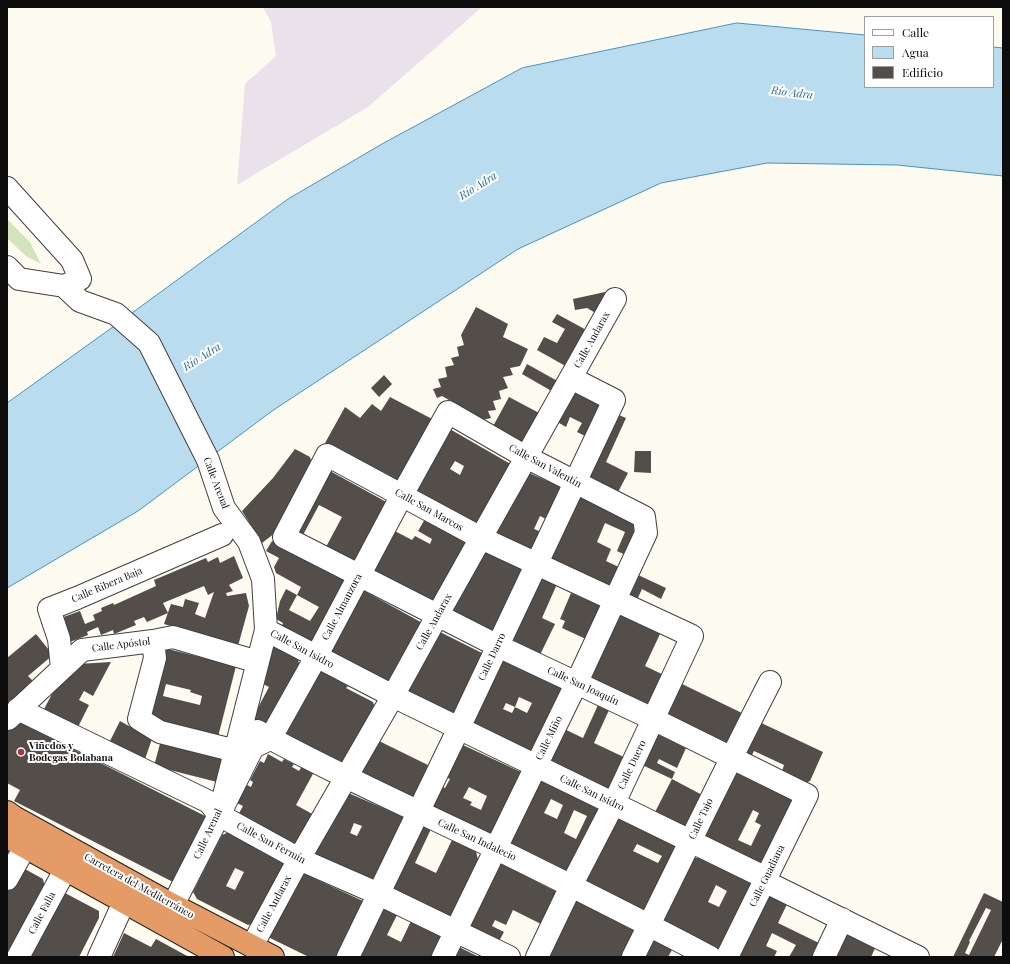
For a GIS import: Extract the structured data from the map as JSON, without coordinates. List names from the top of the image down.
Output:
{
  "streets": {
    "highway": ["Carretera del Mediterráneo"],
    "street": [
      "Calle Andarax",
      "Calle San Valentín",
      "Calle Arenal",
      "Calle San Marcos",
      "Calle Ribera Baja",
      "Calle Almanzora",
      "Calle Apóstol",
      "Calle San Isidro",
      "Calle Darro",
      "Calle San Joaquín",
      "Calle Miño",
      "Calle Duero",
      "Calle Tajo",
      "Calle San Indalecio",
      "Calle San Fermín",
      "Calle Guadiana",
      "Calle Falla"
    ]
  },
  "crossings": [
    ["Calle Andarax", "Calle San Valentín"],
    ["Calle Andarax", "Calle San Marcos"],
    ["Calle Andarax", "Calle San Isidro"],
    ["Calle Andarax", "Calle Darro"],
    ["Calle Andarax", "Calle San Joaquín"],
    ["Calle Andarax", "Calle San Indalecio"],
    ["Calle Andarax", "Calle San Fermín"],
    ["Calle Andarax", "Carretera del Mediterráneo"],
    ["Calle San Valentín", "Calle Almanzora"],
    ["Calle San Valentín", "Calle Darro"],
    ["Calle San Valentín", "Calle Miño"],
    ["Calle Arenal", "Calle Apóstol"],
    ["Calle Arenal", "Calle San Isidro"],
    ["Calle Arenal", "Calle San Indalecio"],
    ["Calle Arenal", "Calle San Fermín"],
    ["Calle Arenal", "Carretera del Mediterráneo"],
    ["Calle San Marcos", "Calle Almanzora"],
    ["Calle San Marcos", "Calle Darro"],
    ["Calle San Marcos", "Calle San Joaquín"],
    ["Calle San Marcos", "Calle Miño"],
    ["Calle San Marcos", "Calle Duero"],
    ["Calle Ribera Baja", "Calle Apóstol"],
    ["Calle Almanzora", "Calle San Isidro"],
    ["Calle Almanzora", "Calle San Joaquín"],
    ["Calle Almanzora", "Calle San Indalecio"],
    ["Calle Apóstol", "Calle San Fermín"],
    ["Calle San Isidro", "Calle Darro"],
    ["Calle San Isidro", "Calle Miño"],
    ["Calle San Isidro", "Calle Duero"],
    ["Calle San Isidro", "Calle Tajo"],
    ["Calle San Isidro", "Calle Guadiana"],
    ["Calle Darro", "Calle San Joaquín"],
    ["Calle Darro", "Calle San Indalecio"],
    ["Calle Darro", "Calle San Fermín"],
    ["Calle San Joaquín", "Calle Miño"],
    ["Calle San Joaquín", "Calle Duero"],
    ["Calle San Joaquín", "Calle Tajo"],
    ["Calle San Joaquín", "Calle Guadiana"],
    ["Calle Miño", "Calle San Indalecio"],
    ["Calle Miño", "Calle San Fermín"],
    ["Calle Duero", "Calle San Indalecio"],
    ["Calle Tajo", "Calle San Indalecio"]
  ],
  "water": ["Río Adra"],
  "places": ["Viñedos y Bodegas Bolabana"],
  "legend": ["Calle", "Agua", "Edificio"]
}
